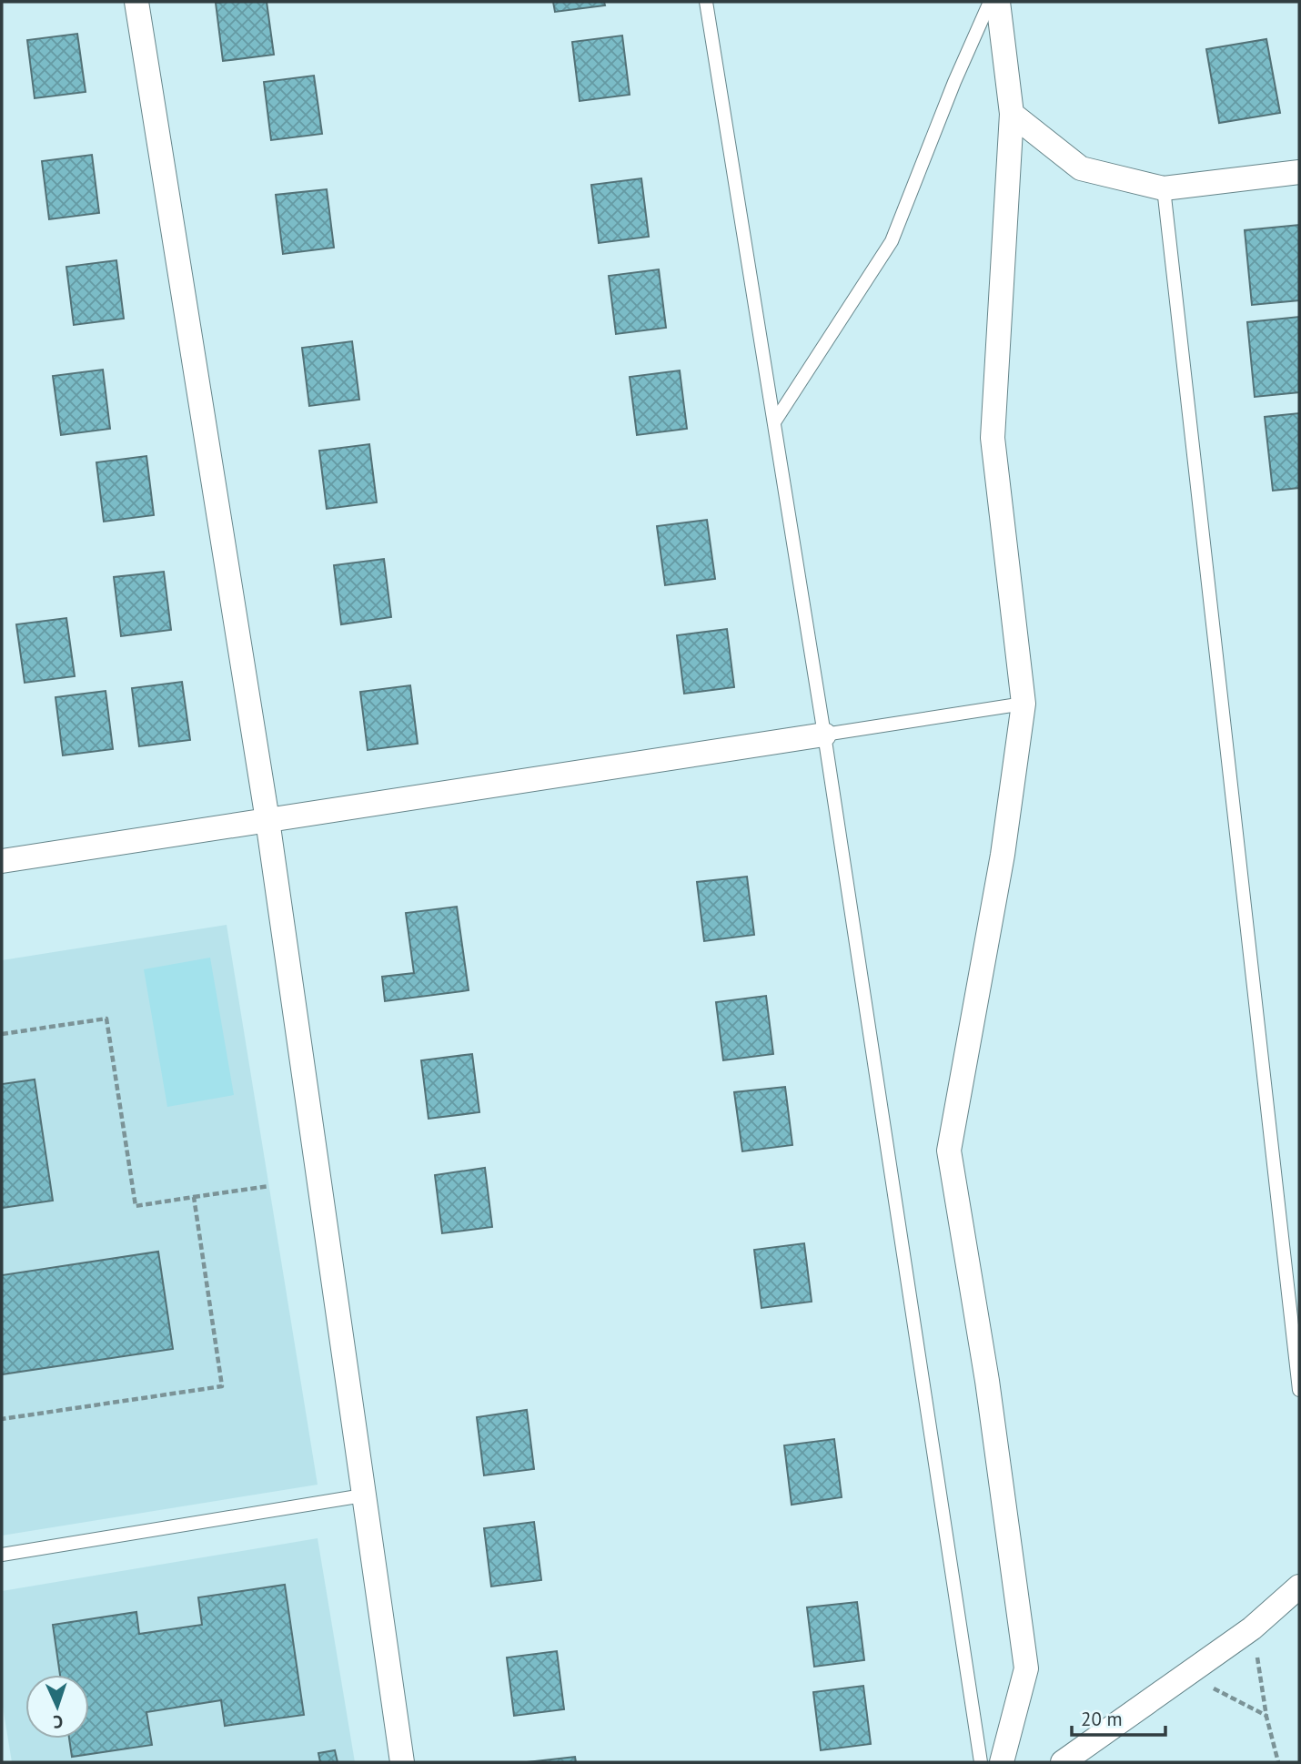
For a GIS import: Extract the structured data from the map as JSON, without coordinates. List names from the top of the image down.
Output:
{
  "scale_bar": "20 m",
  "north": "bottom"
}
